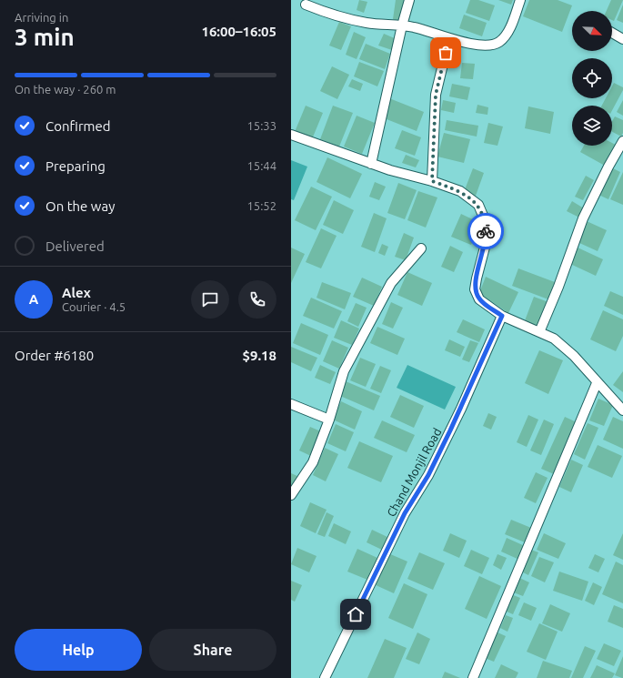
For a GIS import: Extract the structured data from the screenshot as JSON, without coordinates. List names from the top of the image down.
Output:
{
  "streets": {
    "street": ["Chand Monjil Road"]
  },
  "north": "bottom right",
  "page": {
    "heading": ["3 min", "Arriving in", "16:00–16:05"],
    "panel": [
      "Alex",
      "Courier · 4.5",
      "Order #6180",
      "$9.18"
    ],
    "bar": "On the way · 260 m",
    "list": [
      ["Confirmed", "15:33"],
      ["Preparing", "15:44"],
      ["On the way", "15:52"],
      "Delivered"
    ],
    "round": "A",
    "buttons": ["Help", "Share"]
  }
}
